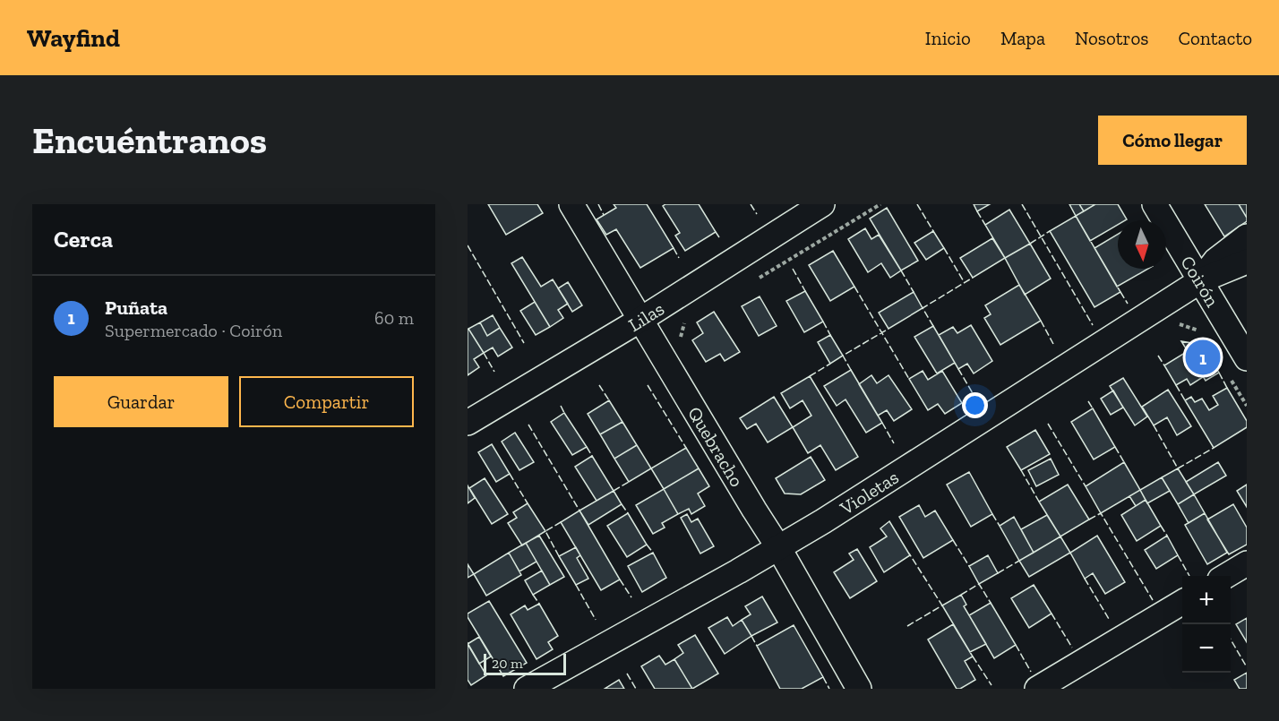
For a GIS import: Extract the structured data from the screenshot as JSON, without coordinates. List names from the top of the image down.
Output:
{
  "streets": {
    "street": [
      "Coirón",
      "Lilas",
      "Quebracho",
      "Violetas"
    ]
  },
  "crossings": [
    ["Coirón", "Violetas"],
    ["Lilas", "Quebracho"],
    ["Quebracho", "Violetas"]
  ],
  "scale_bar": "20 m",
  "north": "bottom",
  "page": {
    "header": "Wayfind",
    "nav": [
      "Inicio",
      "Mapa",
      "Nosotros",
      "Contacto"
    ],
    "buttons": [
      "Cómo llegar",
      ["Guardar", "Compartir"]
    ],
    "title": "Encuéntranos",
    "heading": "Cerca",
    "list": [
      {
        "mark": "1",
        "name": "Puñata",
        "note": "Supermercado · Coirón",
        "value": "60 m"
      }
    ],
    "pins": "1",
    "map_buttons": ["+", "−"],
    "scale": "20 m"
  }
}
